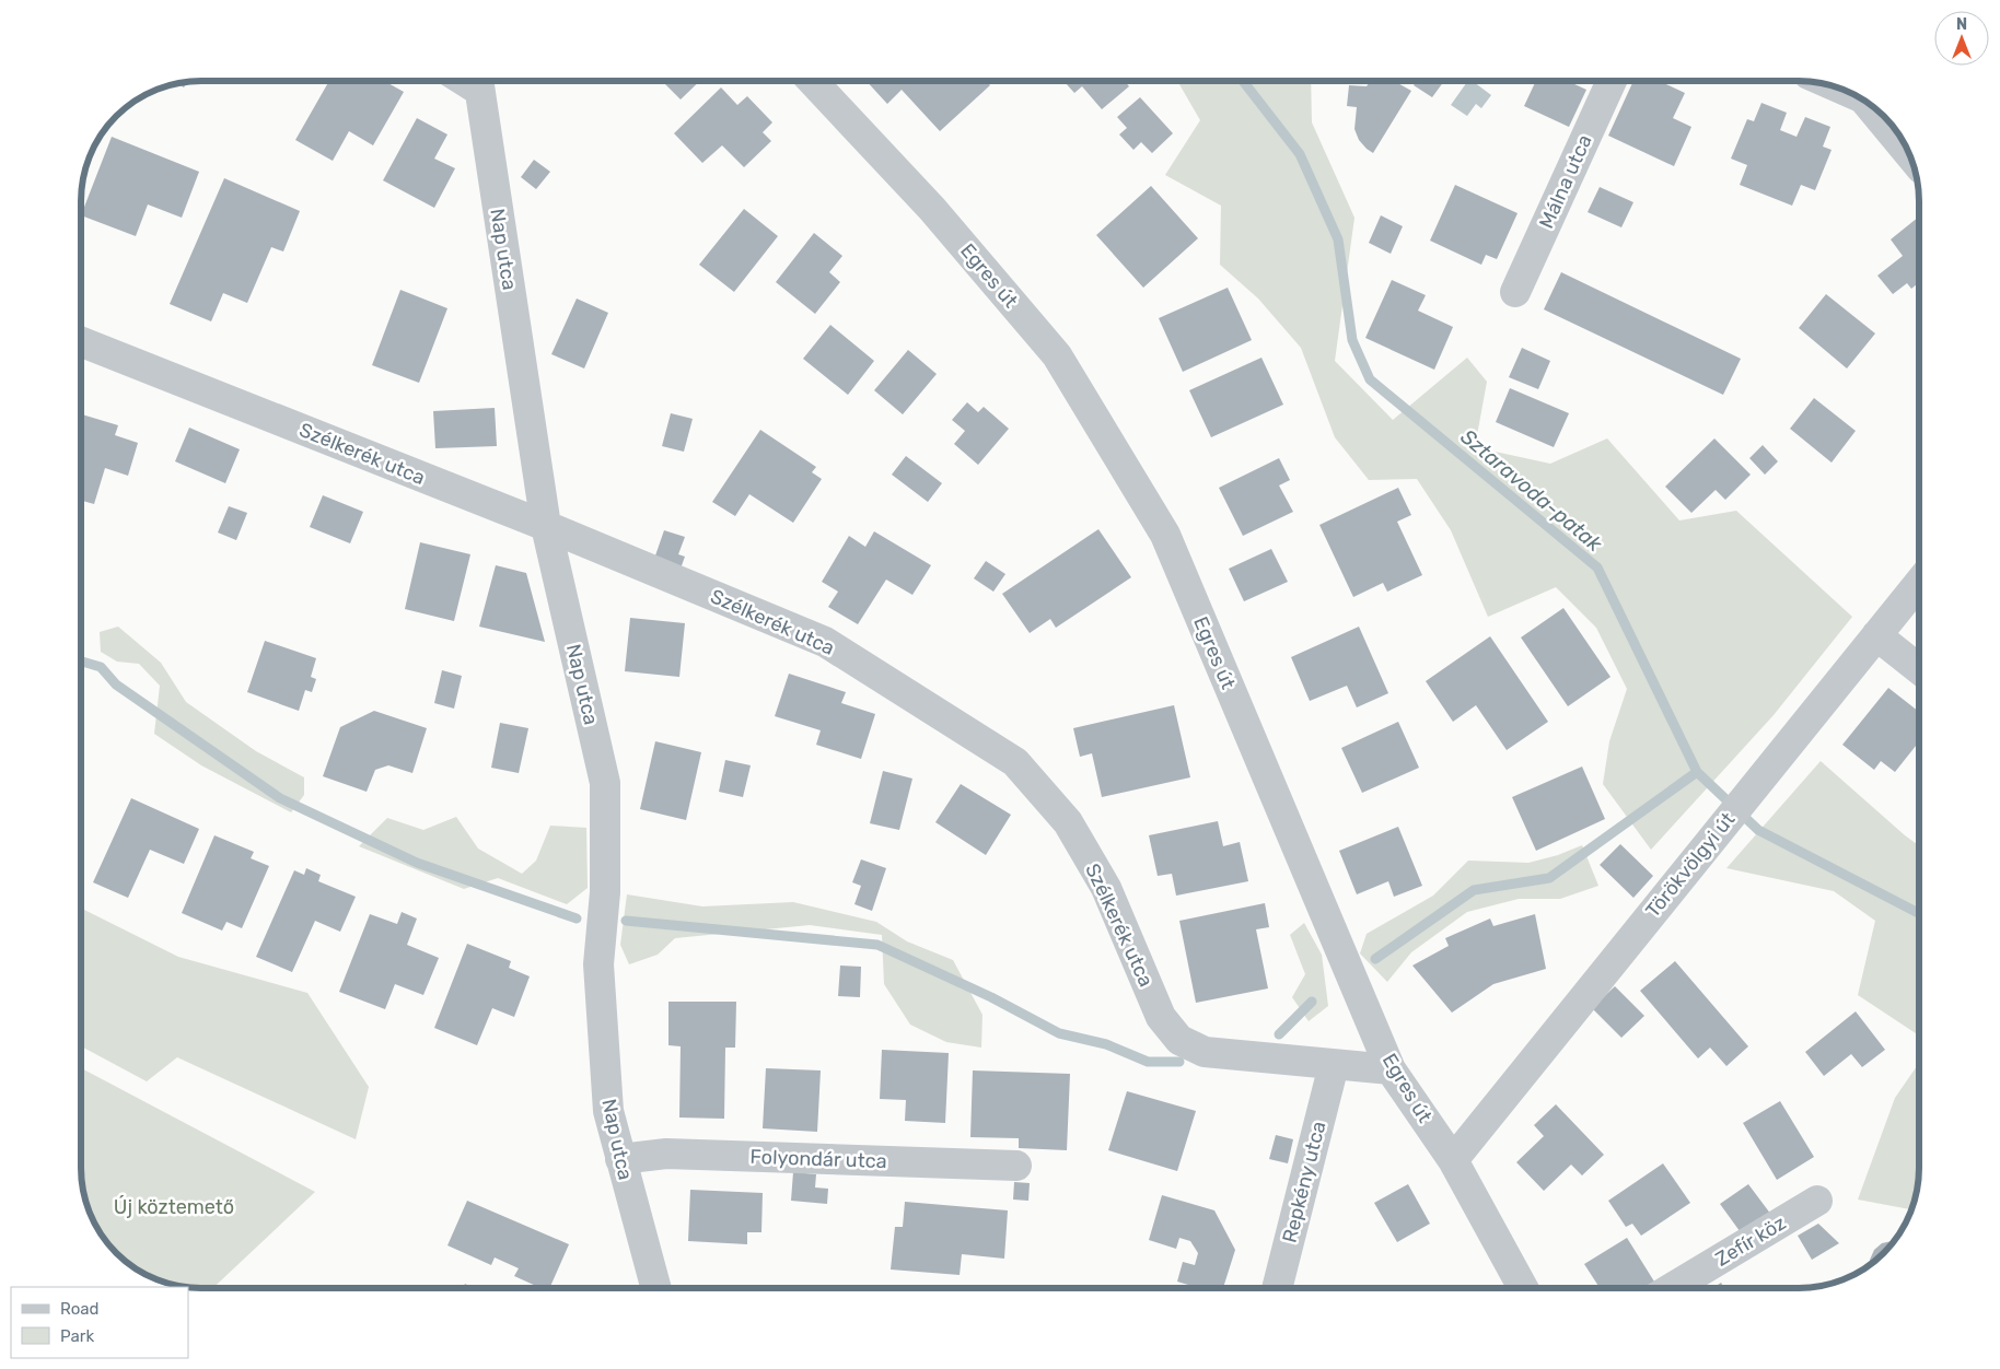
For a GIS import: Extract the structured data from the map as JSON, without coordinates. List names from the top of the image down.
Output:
{
  "streets": {
    "street": [
      "Málna utca",
      "Nap utca",
      "Egres út",
      "Szélkerék utca",
      "Törökvölgyi út",
      "Folyondár utca",
      "Repkény utca",
      "Zefír köz"
    ]
  },
  "crossings": [
    ["Nap utca", "Szélkerék utca"],
    ["Nap utca", "Folyondár utca"],
    ["Egres út", "Szélkerék utca"],
    ["Egres út", "Törökvölgyi út"],
    ["Szélkerék utca", "Repkény utca"]
  ],
  "water": ["Sztaravoda-patak"],
  "parks": ["Új köztemető"],
  "legend": ["Road", "Park"],
  "north": "top"
}
